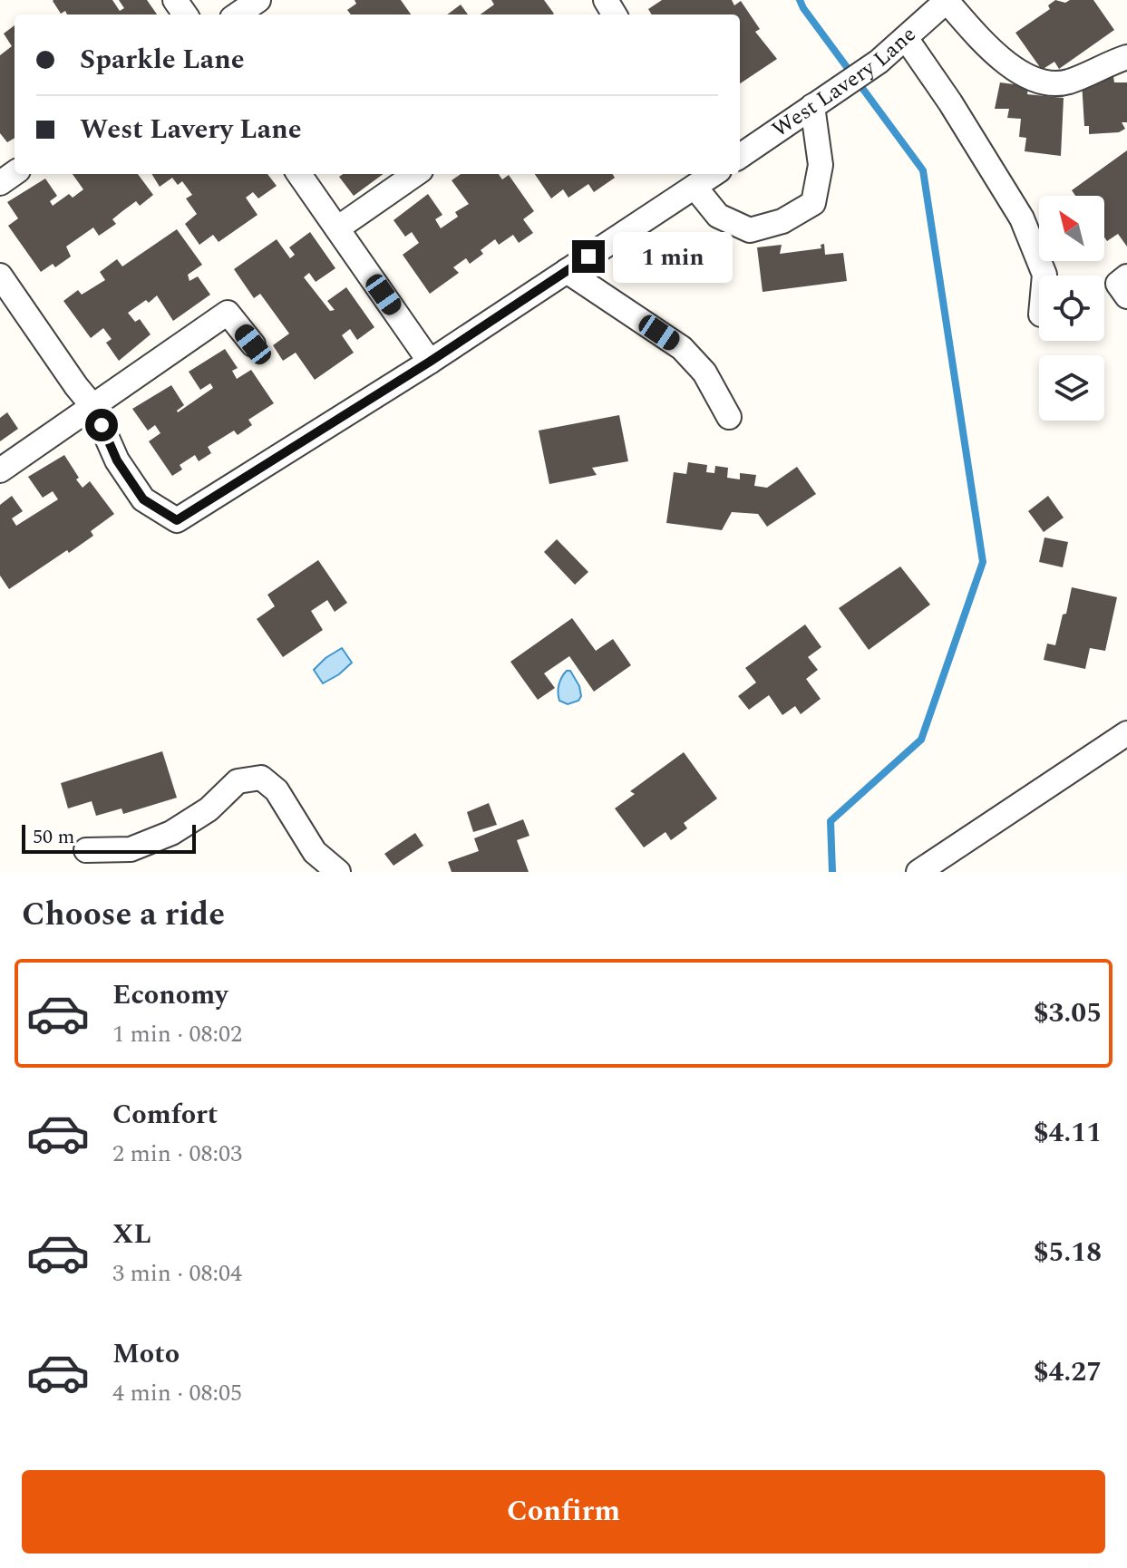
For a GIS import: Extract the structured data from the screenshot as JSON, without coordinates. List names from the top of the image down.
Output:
{
  "streets": {
    "street": ["West Lavery Lane"]
  },
  "scale_bar": "50 m",
  "north": "top left",
  "page": {
    "banner": ["Sparkle Lane", "West Lavery Lane"],
    "bubble": "1 min",
    "scale": "50 m",
    "heading": "Choose a ride",
    "list": [
      {
        "name": "Economy",
        "note": "1 min · 08:02",
        "value": "$3.05"
      },
      {
        "name": "Comfort",
        "note": "2 min · 08:03",
        "value": "$4.11"
      },
      {
        "name": "XL",
        "note": "3 min · 08:04",
        "value": "$5.18"
      },
      {
        "name": "Moto",
        "note": "4 min · 08:05",
        "value": "$4.27"
      }
    ],
    "buttons": "Confirm"
  }
}
